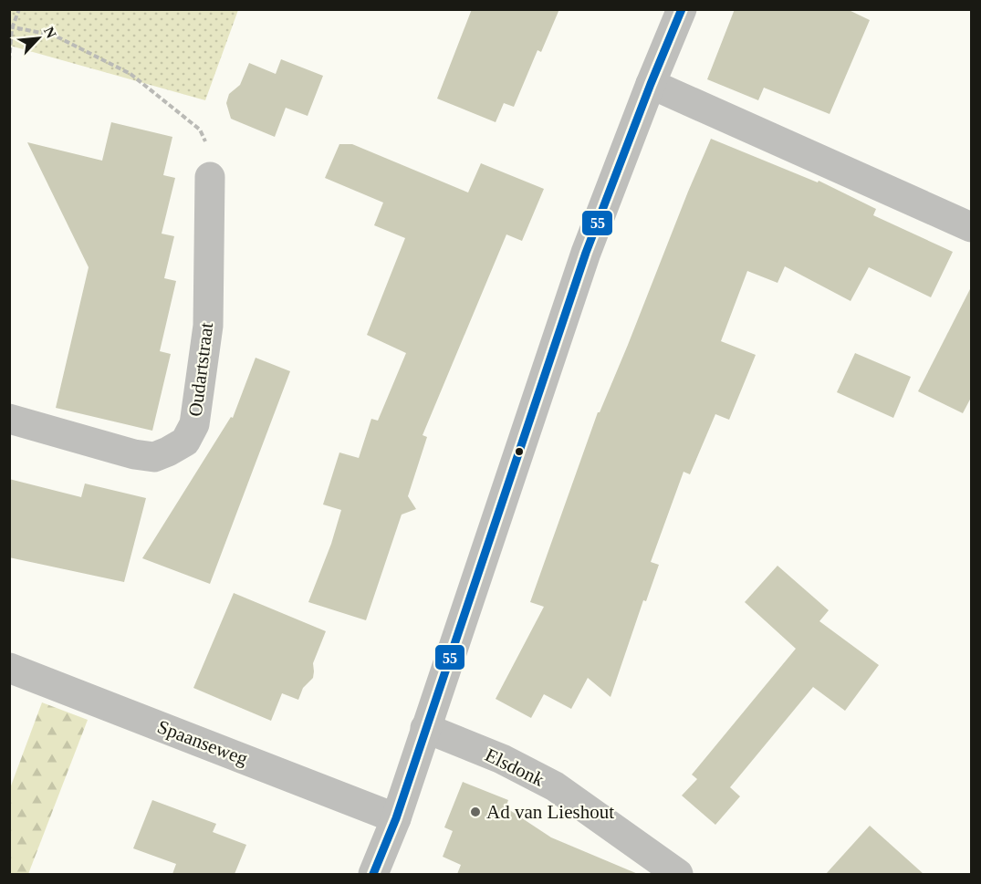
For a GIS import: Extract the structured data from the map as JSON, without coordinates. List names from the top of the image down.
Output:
{
  "streets": {
    "street": ["Oudartstraat", "Spaanseweg", "Elsdonk"]
  },
  "places": ["Ad van Lieshout"],
  "lines": ["transit line 55"],
  "north": "top right"
}
